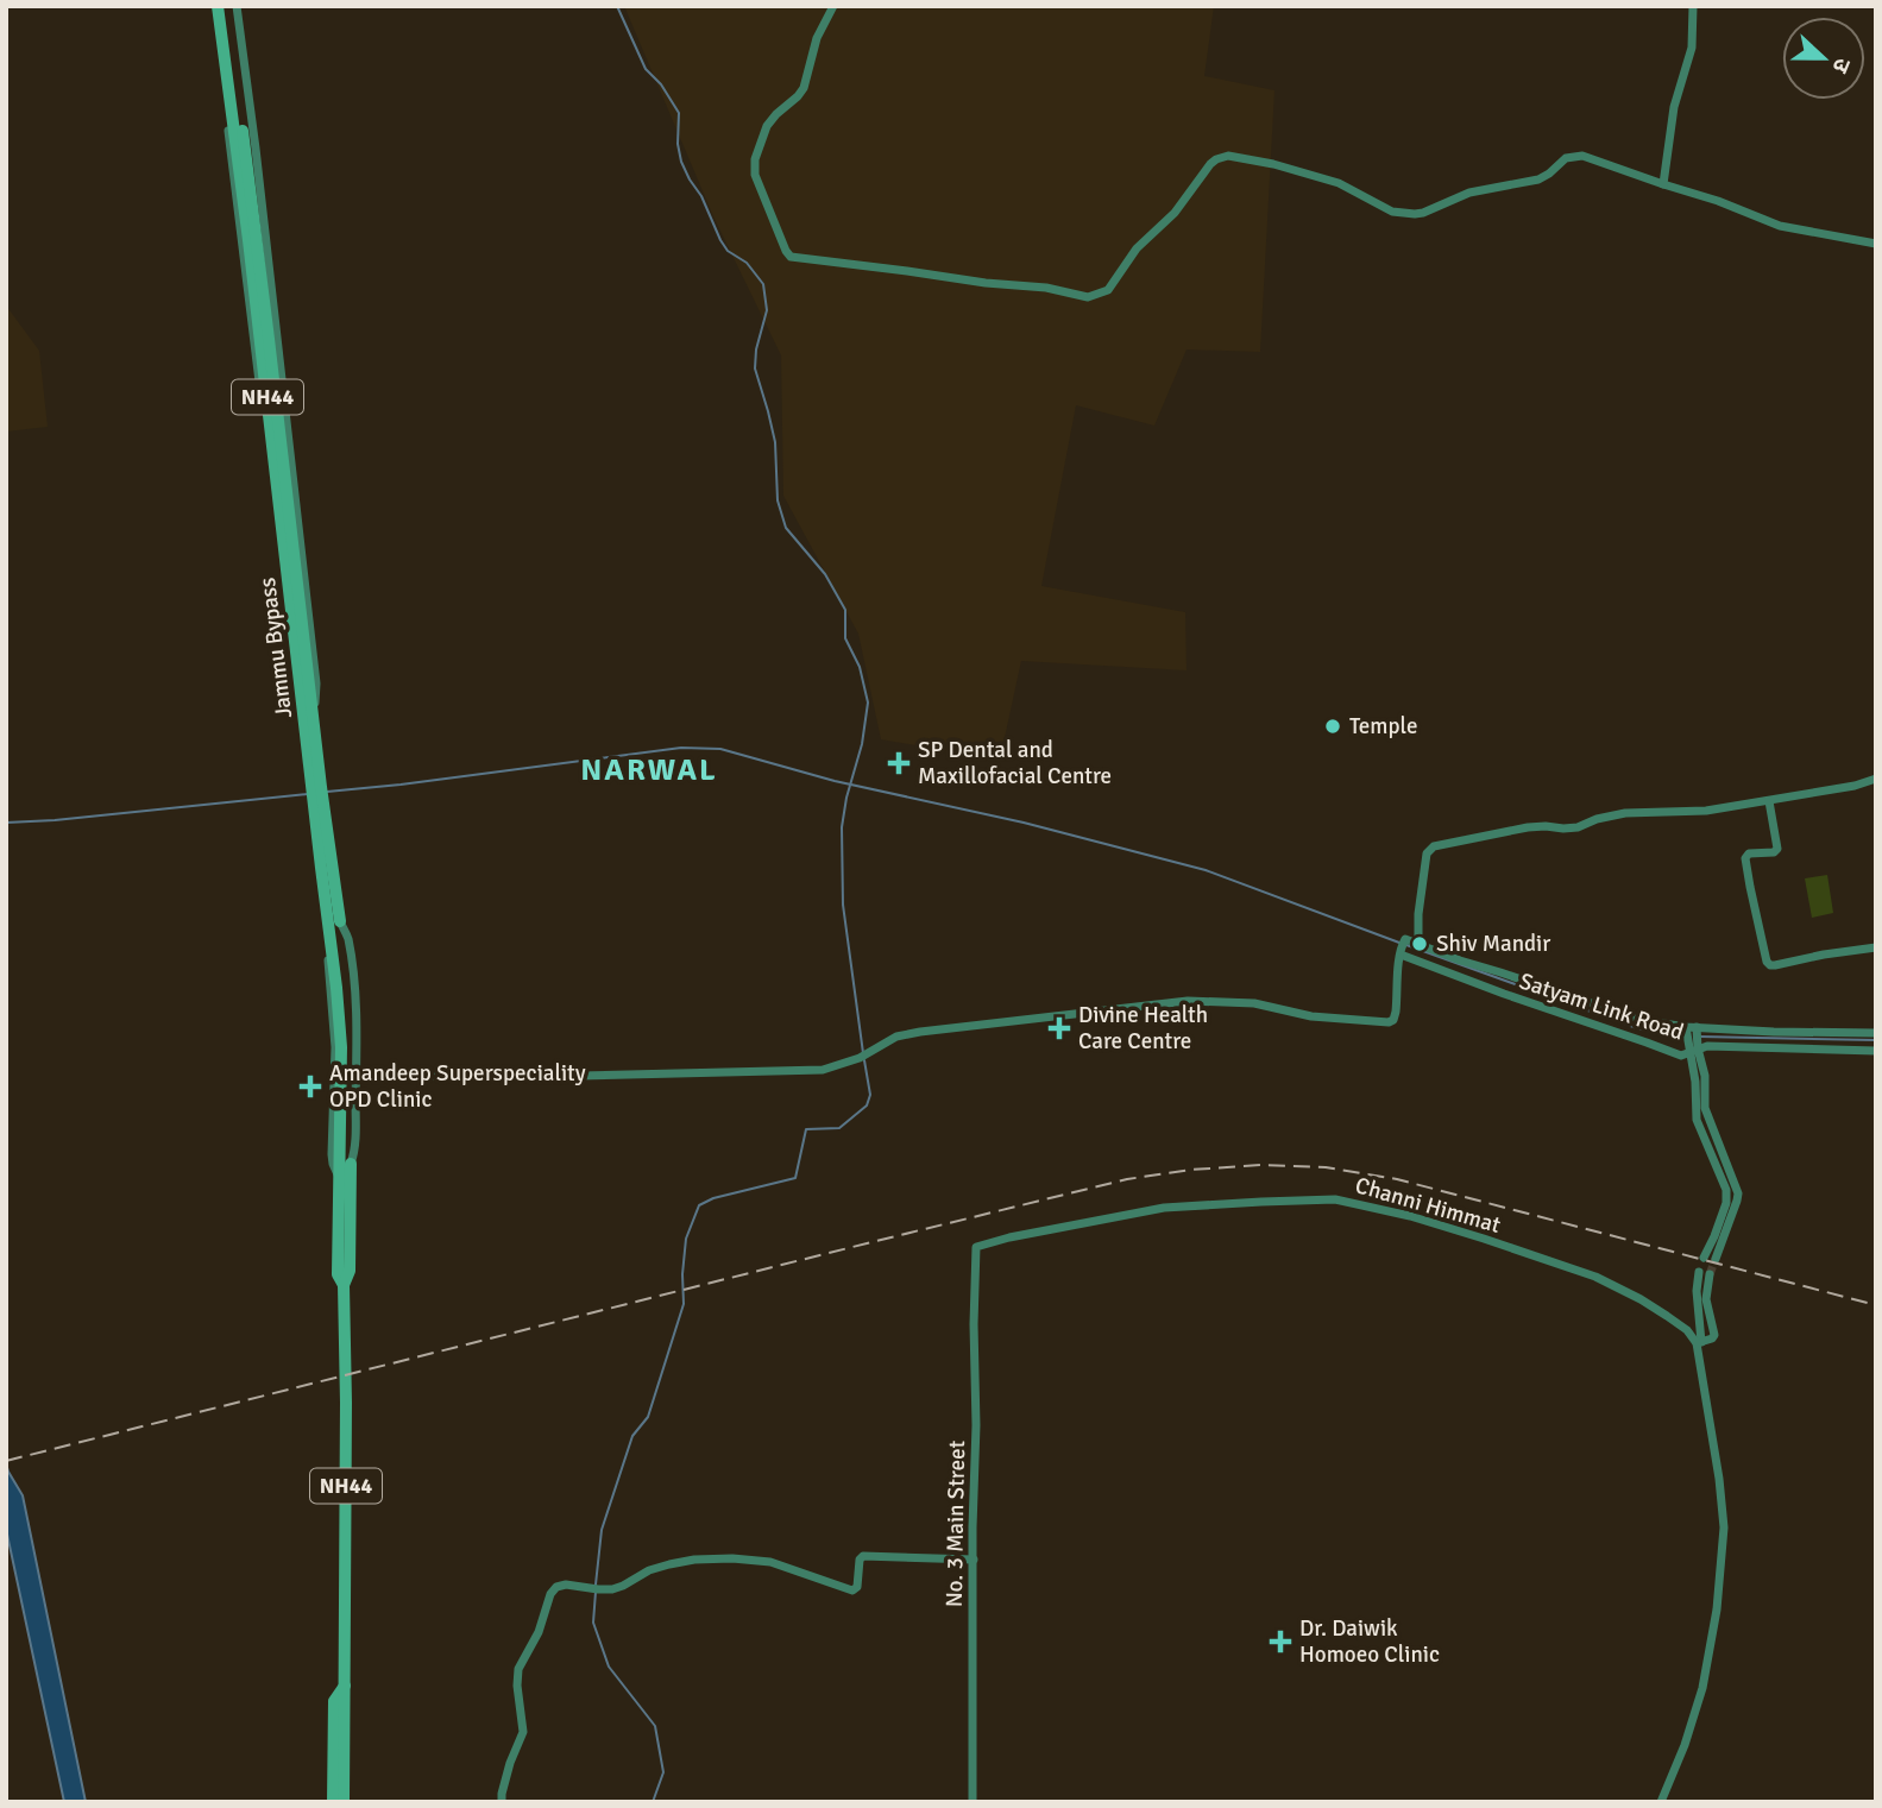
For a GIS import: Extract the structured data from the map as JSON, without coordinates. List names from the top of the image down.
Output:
{
  "streets": {
    "highway": ["NH44", "Jammu Bypass"],
    "street": ["Satyam Link Road", "Channi Himmat", "No. 3 Main Street"]
  },
  "crossings": [
    ["Channi Himmat", "No. 3 Main Street"]
  ],
  "districts": ["NARWAL"],
  "places": {
    "other": ["Temple", "Shiv Mandir"],
    "health": [
      "SP Dental and Maxillofacial Centre",
      "Divine Health Care Centre",
      "Amandeep Superspeciality OPD Clinic",
      "Dr. Daiwik Homoeo Clinic"
    ]
  },
  "north": "right"
}
